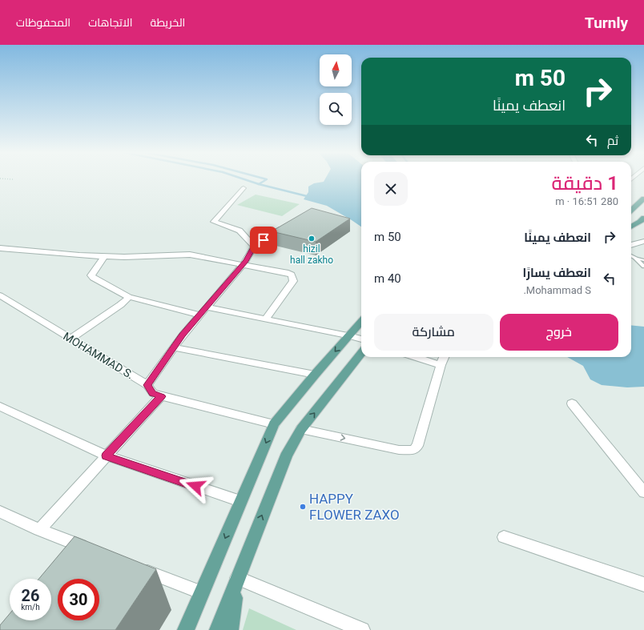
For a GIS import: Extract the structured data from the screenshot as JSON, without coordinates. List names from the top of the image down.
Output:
{
  "streets": {
    "street": ["MOHAMMAD S."]
  },
  "places": ["hizil hall zakho", "HAPPY FLOWER ZAXO"],
  "north": "top",
  "page": {
    "header": "Turnly",
    "nav": ["الخريطة", "الاتجاهات", "المحفوظات"],
    "turn": ["50 m", "انعطف يمينًا"],
    "then": "ثم",
    "heading": ["1 دقيقة", "280 m · 16:51"],
    "list": [
      {
        "name": "انعطف يمينًا",
        "value": "50 m"
      },
      {
        "name": "انعطف يسارًا",
        "note": "Mohammad S.",
        "value": "40 m"
      }
    ],
    "buttons": ["خروج", "مشاركة"],
    "speed": "26 km/h",
    "limit": "30"
  }
}
